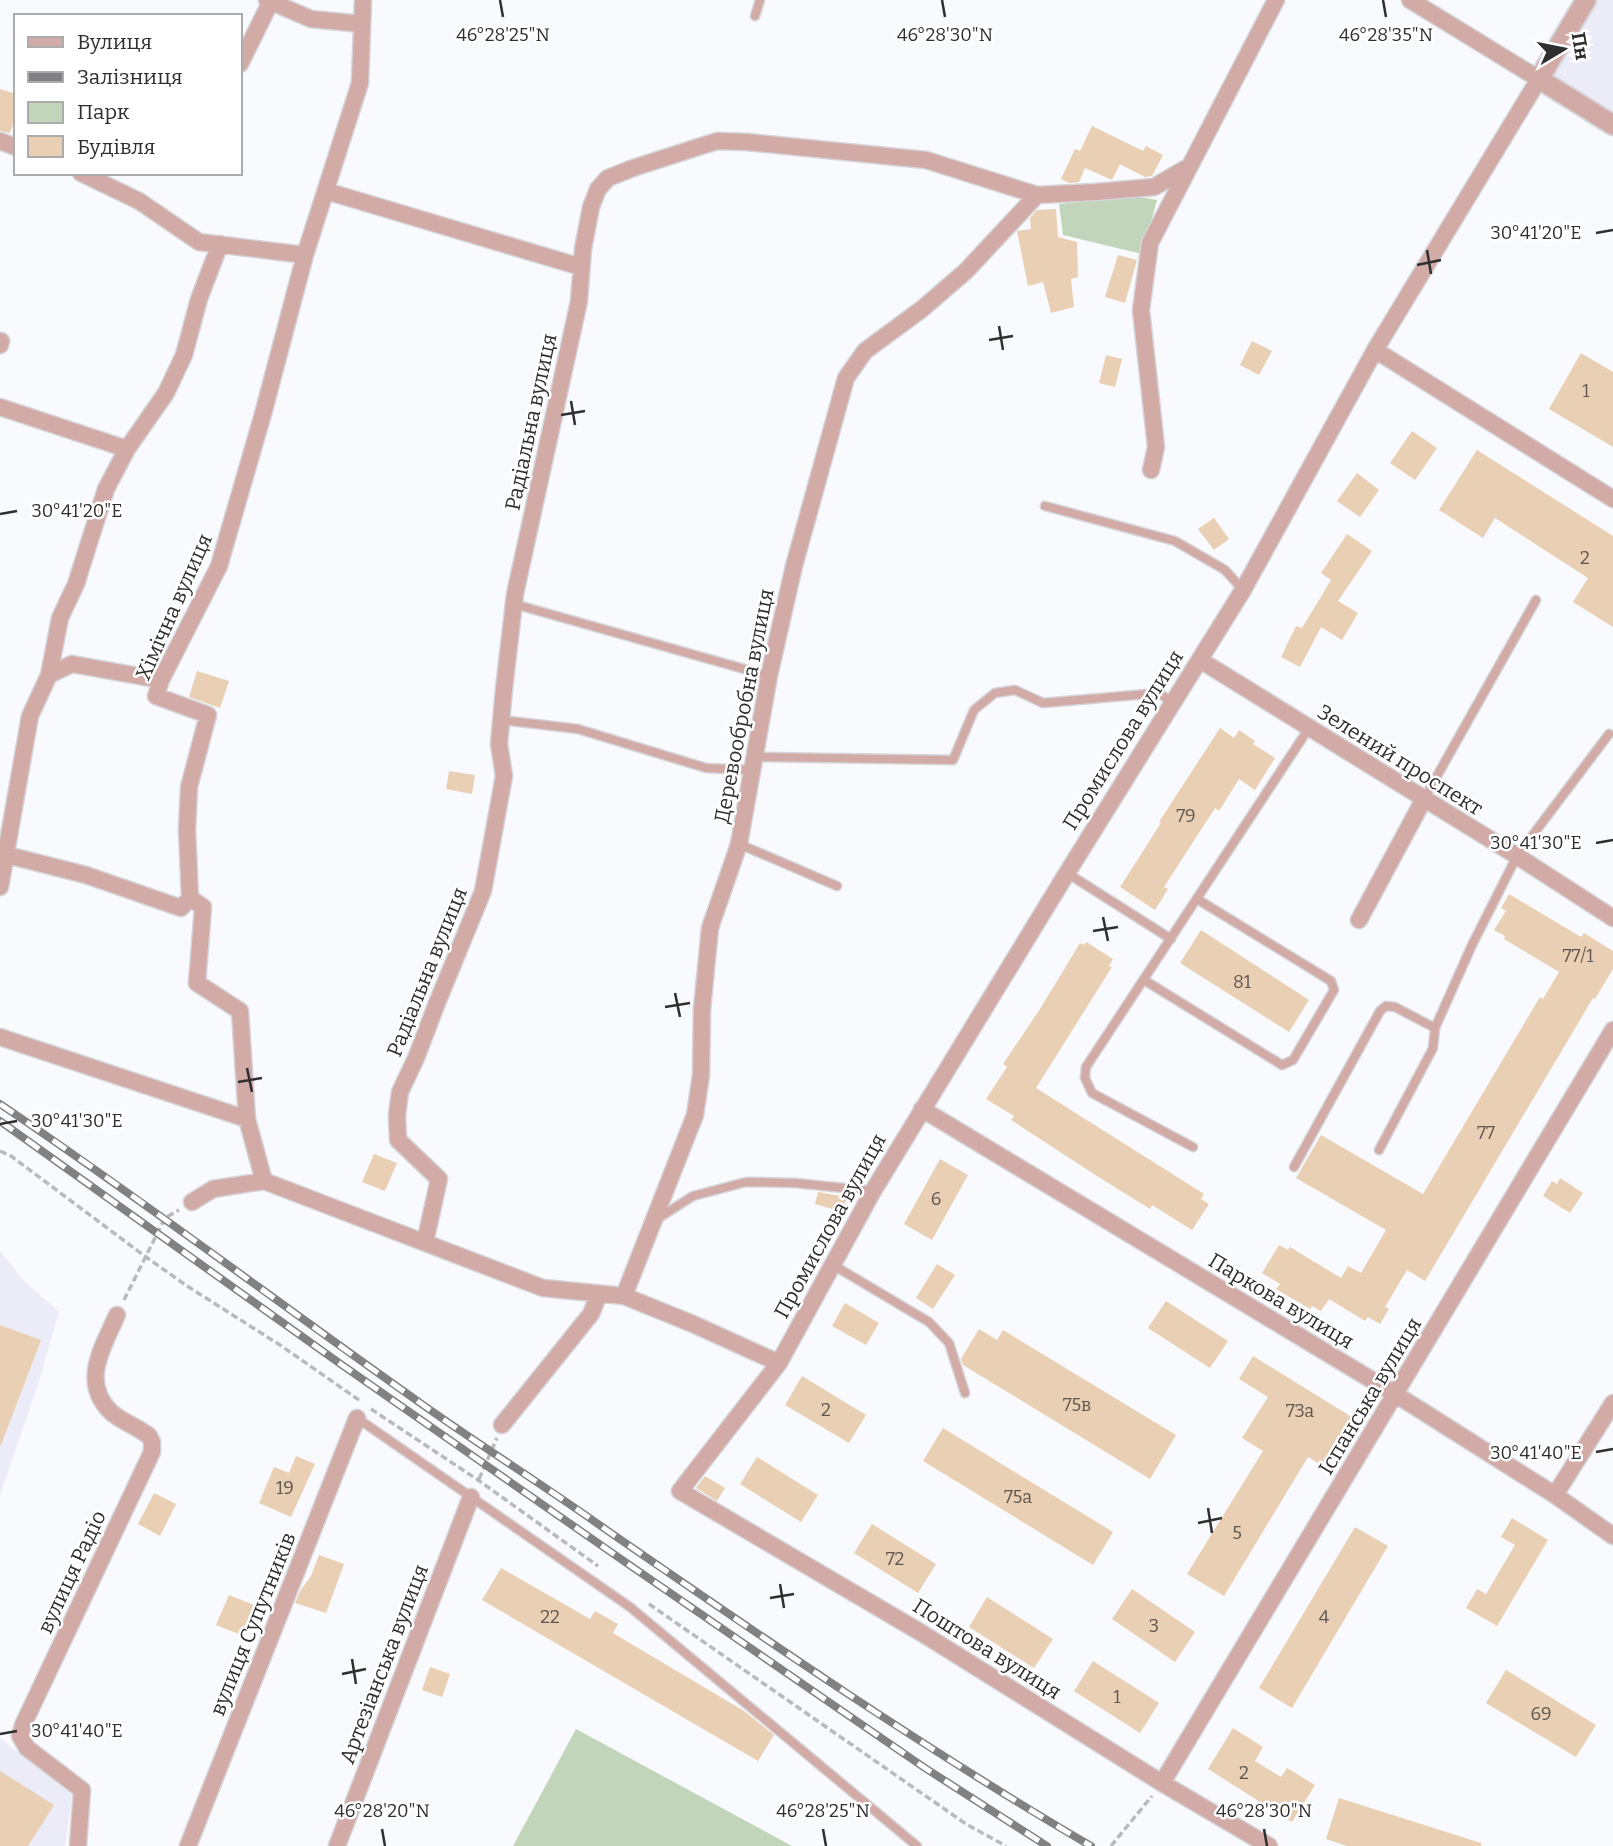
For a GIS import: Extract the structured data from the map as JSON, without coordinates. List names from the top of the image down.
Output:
{
  "streets": {
    "street": [
      "Радіальна вулиця",
      "Хімічна вулиця",
      "Деревообробна вулиця",
      "Промислова вулиця",
      "Зелений проспект",
      "Паркова вулиця",
      "Іспанська вулиця",
      "вулиця Радіо",
      "вулиця Супутників",
      "Поштова вулиця",
      "Артезіанська вулиця"
    ]
  },
  "crossings": [
    ["Радіальна вулиця", "Деревообробна вулиця"],
    ["Промислова вулиця", "Зелений проспект"],
    ["Промислова вулиця", "Паркова вулиця"],
    ["Промислова вулиця", "Поштова вулиця"],
    ["Паркова вулиця", "Іспанська вулиця"],
    ["Іспанська вулиця", "Поштова вулиця"]
  ],
  "house_numbers": [
    "1",
    "2",
    "79",
    "77/1",
    "81",
    "77",
    "6",
    "75в",
    "2",
    "73а",
    "19",
    "75а",
    "5",
    "72",
    "22",
    "4",
    "3",
    "1",
    "69",
    "2"
  ],
  "legend": [
    "Вулиця",
    "Залізниця",
    "Парк",
    "Будівля"
  ],
  "north": "right",
  "coordinates": [
    "46°28'35\"N",
    "46°28'25\"N",
    "46°28'30\"N",
    "30°41'20\"E",
    "30°41'30\"E",
    "30°41'40\"E",
    "46°28'20\"N"
  ]
}
